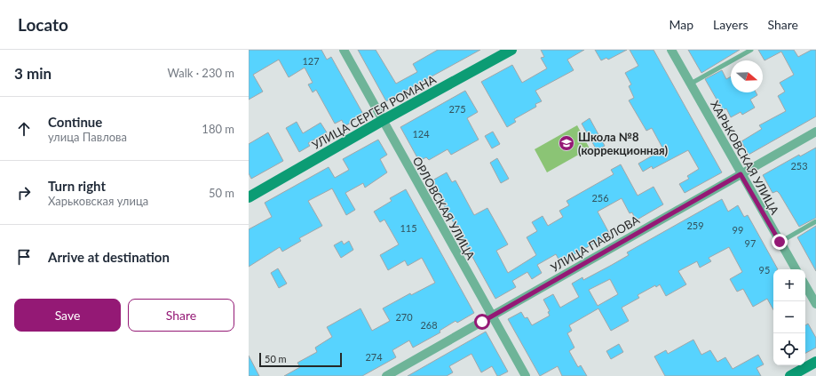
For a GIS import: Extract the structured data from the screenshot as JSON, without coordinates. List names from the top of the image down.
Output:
{
  "streets": {
    "street": [
      "УЛИЦА СЕРГЕЯ РОМАНА",
      "ХАРЬКОВСКАЯ УЛИЦА",
      "ОРЛОВСКАЯ УЛИЦА",
      "УЛИЦА ПАВЛОВА"
    ]
  },
  "crossings": [
    ["УЛИЦА СЕРГЕЯ РОМАНА", "ОРЛОВСКАЯ УЛИЦА"],
    ["ХАРЬКОВСКАЯ УЛИЦА", "УЛИЦА ПАВЛОВА"],
    ["ОРЛОВСКАЯ УЛИЦА", "УЛИЦА ПАВЛОВА"]
  ],
  "places": {
    "school or university": ["Школа №8 (коррекционная)"]
  },
  "house_numbers": [
    "127",
    "275",
    "124",
    "253",
    "256",
    "259",
    "115",
    "99",
    "97",
    "95",
    "270",
    "268",
    "274"
  ],
  "scale_bar": "50 m",
  "north": "right",
  "page": {
    "header": "Locato",
    "nav": ["Map", "Layers", "Share"],
    "heading": ["3 min", "Walk · 230 m"],
    "list": [
      ["Continue", "улица Павлова", "180 m"],
      ["Turn right", "Харьковская улица", "50 m"],
      "Arrive at destination"
    ],
    "map_buttons": ["+", "−"],
    "buttons": ["Save", "Share"],
    "scale": "50 m"
  }
}
